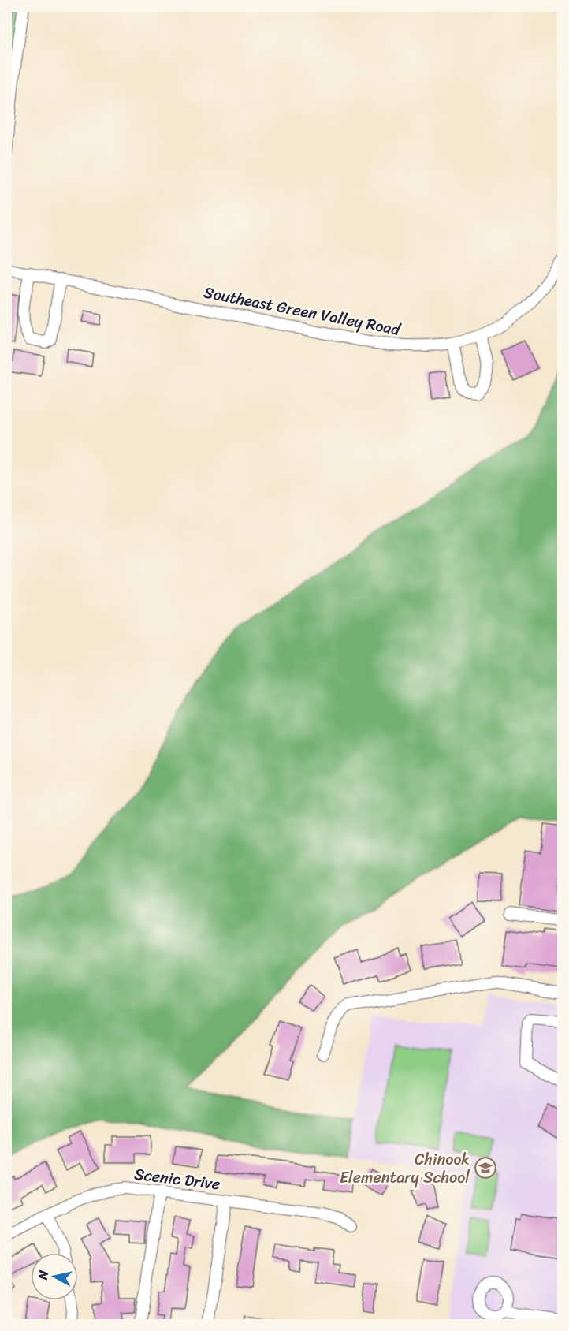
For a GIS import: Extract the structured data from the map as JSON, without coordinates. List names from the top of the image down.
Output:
{
  "streets": {
    "street": ["Southeast Green Valley Road", "Scenic Drive"]
  },
  "places": {
    "school or university": ["Chinook Elementary School"]
  },
  "north": "left"
}
